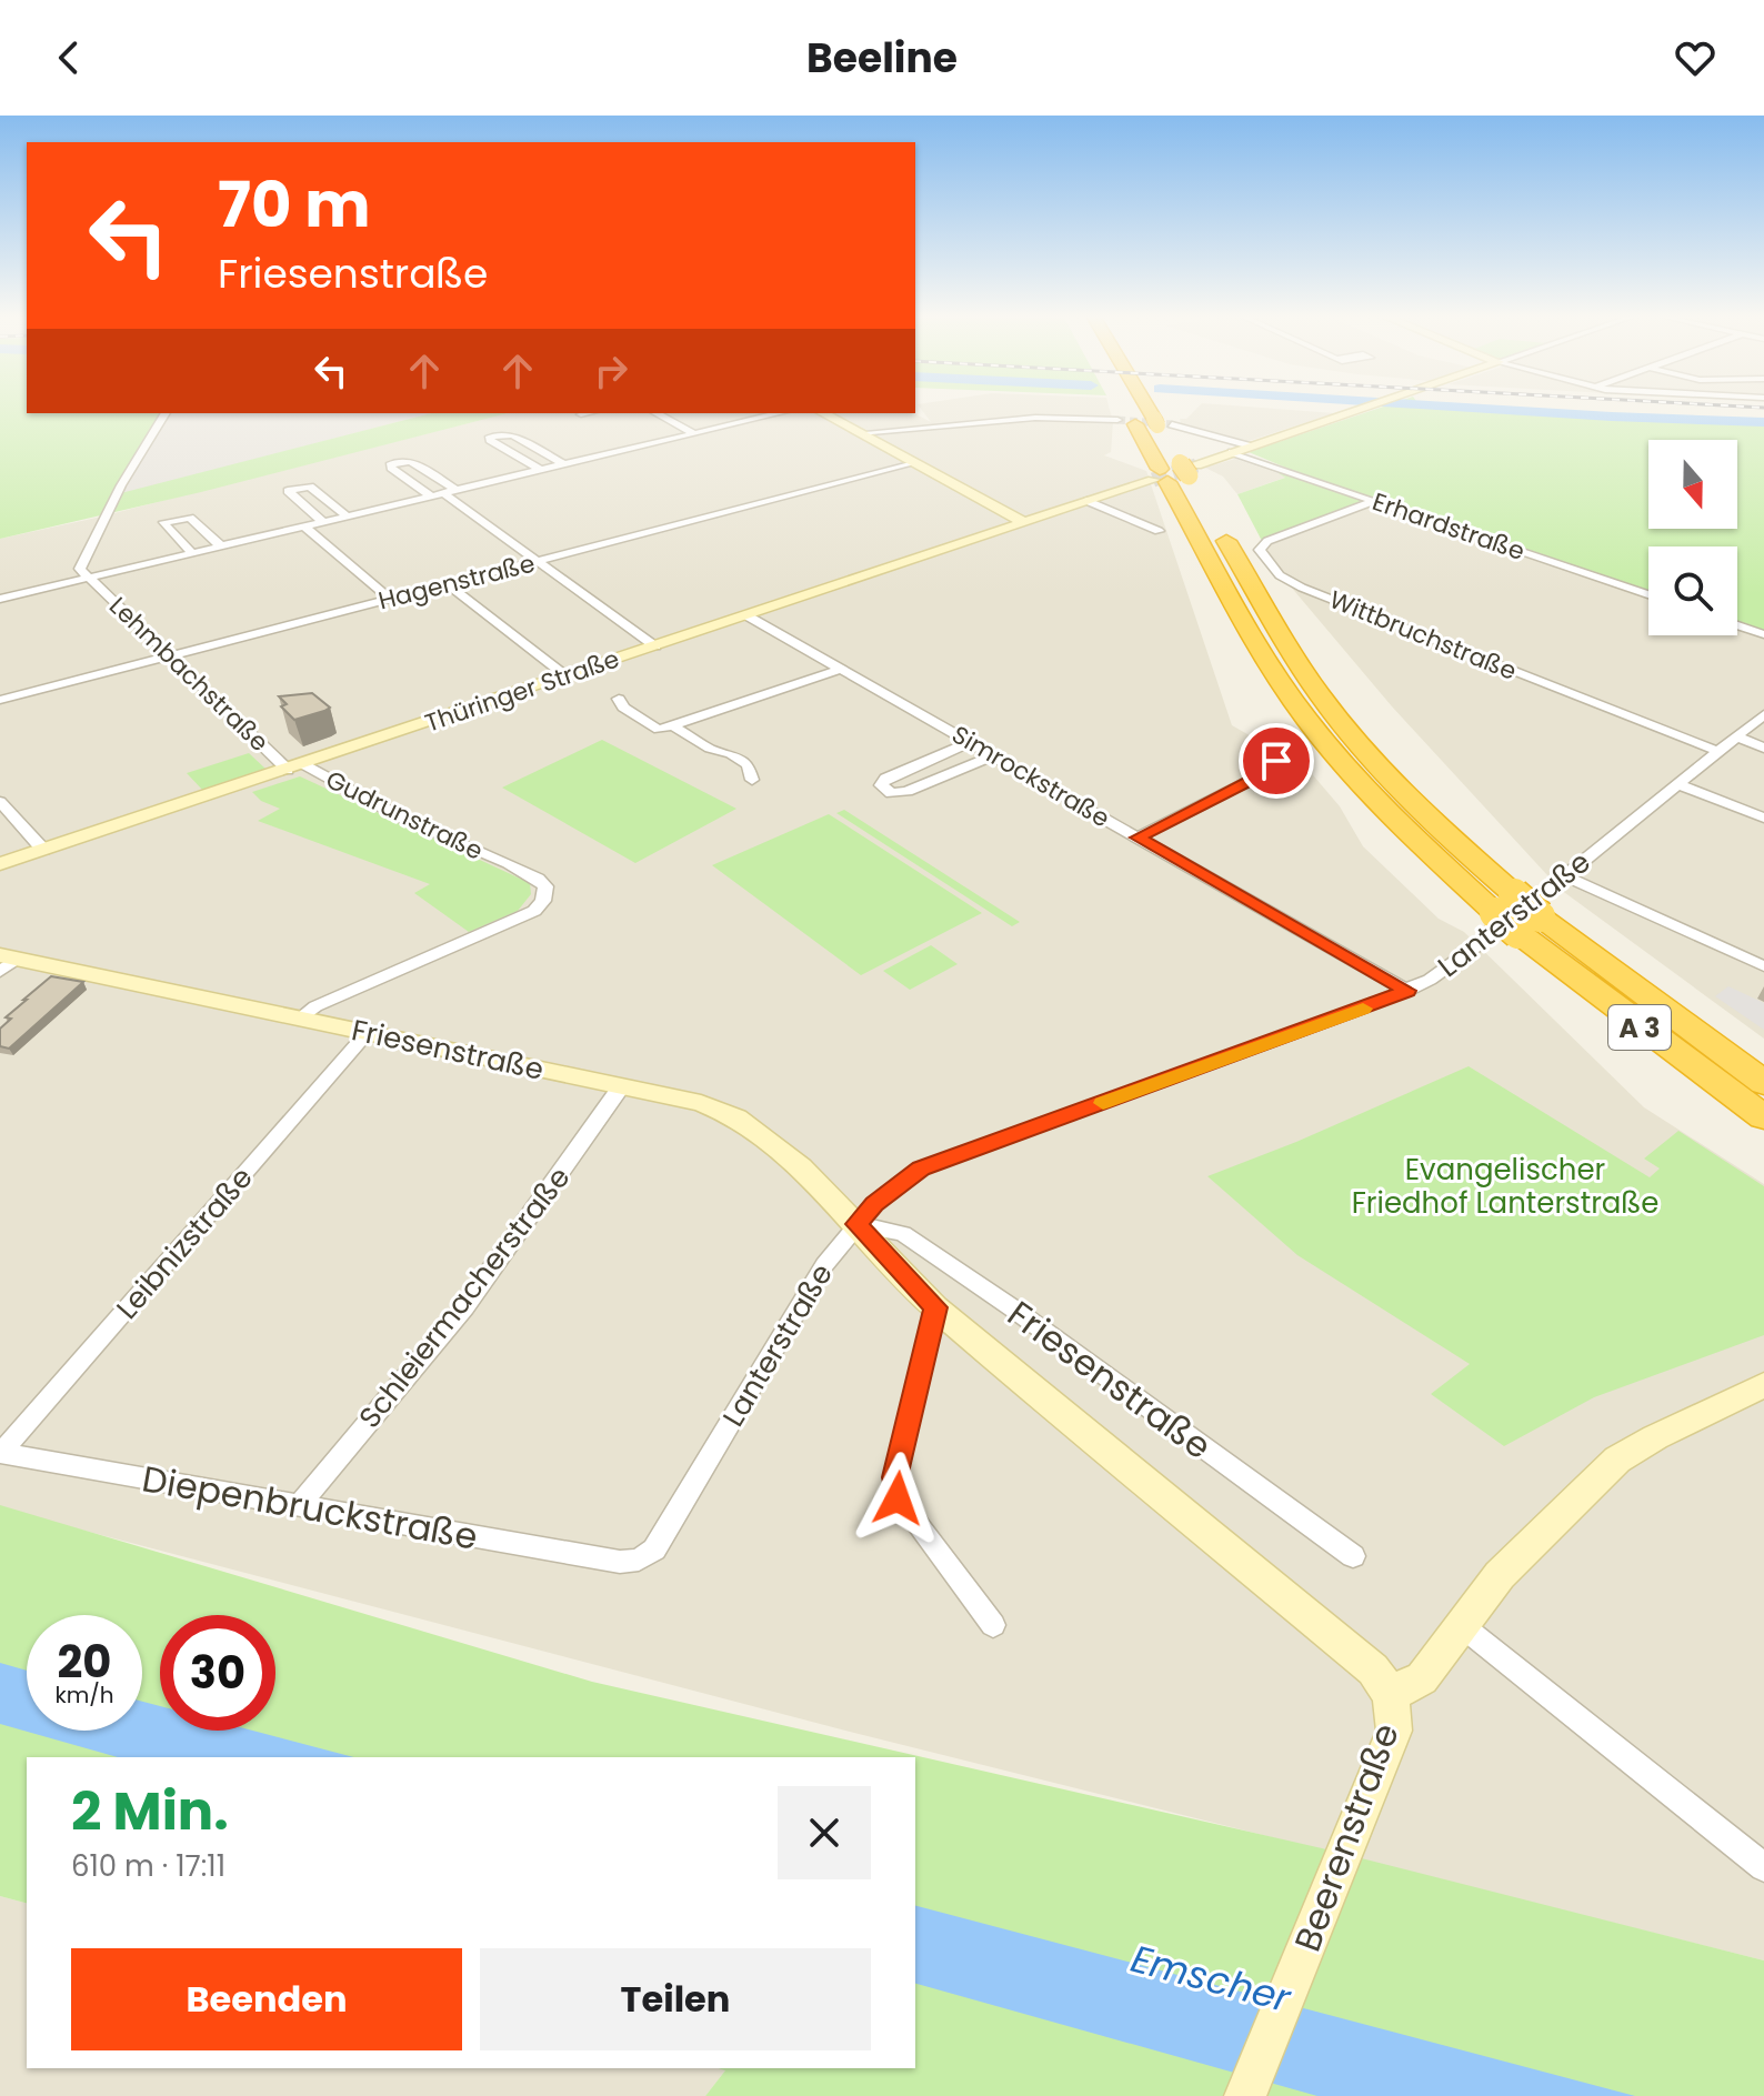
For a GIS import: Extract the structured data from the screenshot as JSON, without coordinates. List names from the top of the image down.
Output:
{
  "streets": {
    "highway": ["A 3"],
    "street": [
      "Erhardstraße",
      "Hagenstraße",
      "Wittbruchstraße",
      "Lehmbachstraße",
      "Thüringer Straße",
      "Simrockstraße",
      "Gudrunstraße",
      "Lanterstraße",
      "Friesenstraße",
      "Leibnizstraße",
      "Schleiermacherstraße",
      "Diepenbruckstraße",
      "Beerenstraße"
    ]
  },
  "crossings": [
    ["Erhardstraße", "Wittbruchstraße"],
    ["Erhardstraße", "Thüringer Straße"],
    ["Hagenstraße", "Lehmbachstraße"],
    ["Wittbruchstraße", "Lanterstraße"],
    ["Lehmbachstraße", "Thüringer Straße"],
    ["Lehmbachstraße", "Gudrunstraße"],
    ["Thüringer Straße", "Simrockstraße"],
    ["Thüringer Straße", "Gudrunstraße"],
    ["Thüringer Straße", "A 3"],
    ["Simrockstraße", "Lanterstraße"],
    ["Gudrunstraße", "Friesenstraße"],
    ["Lanterstraße", "Friesenstraße"],
    ["Lanterstraße", "Diepenbruckstraße"],
    ["Friesenstraße", "Leibnizstraße"],
    ["Friesenstraße", "Schleiermacherstraße"],
    ["Friesenstraße", "Beerenstraße"],
    ["Leibnizstraße", "Diepenbruckstraße"],
    ["Schleiermacherstraße", "Diepenbruckstraße"]
  ],
  "water": ["Emscher"],
  "parks": ["Evangelischer Friedhof Lanterstraße"],
  "north": "bottom",
  "page": {
    "header": "Beeline",
    "turn": ["70 m", "Friesenstraße"],
    "speed": "20 km/h",
    "limit": "30",
    "heading": ["2 Min.", "610 m · 17:11"],
    "buttons": ["Beenden", "Teilen"]
  }
}
